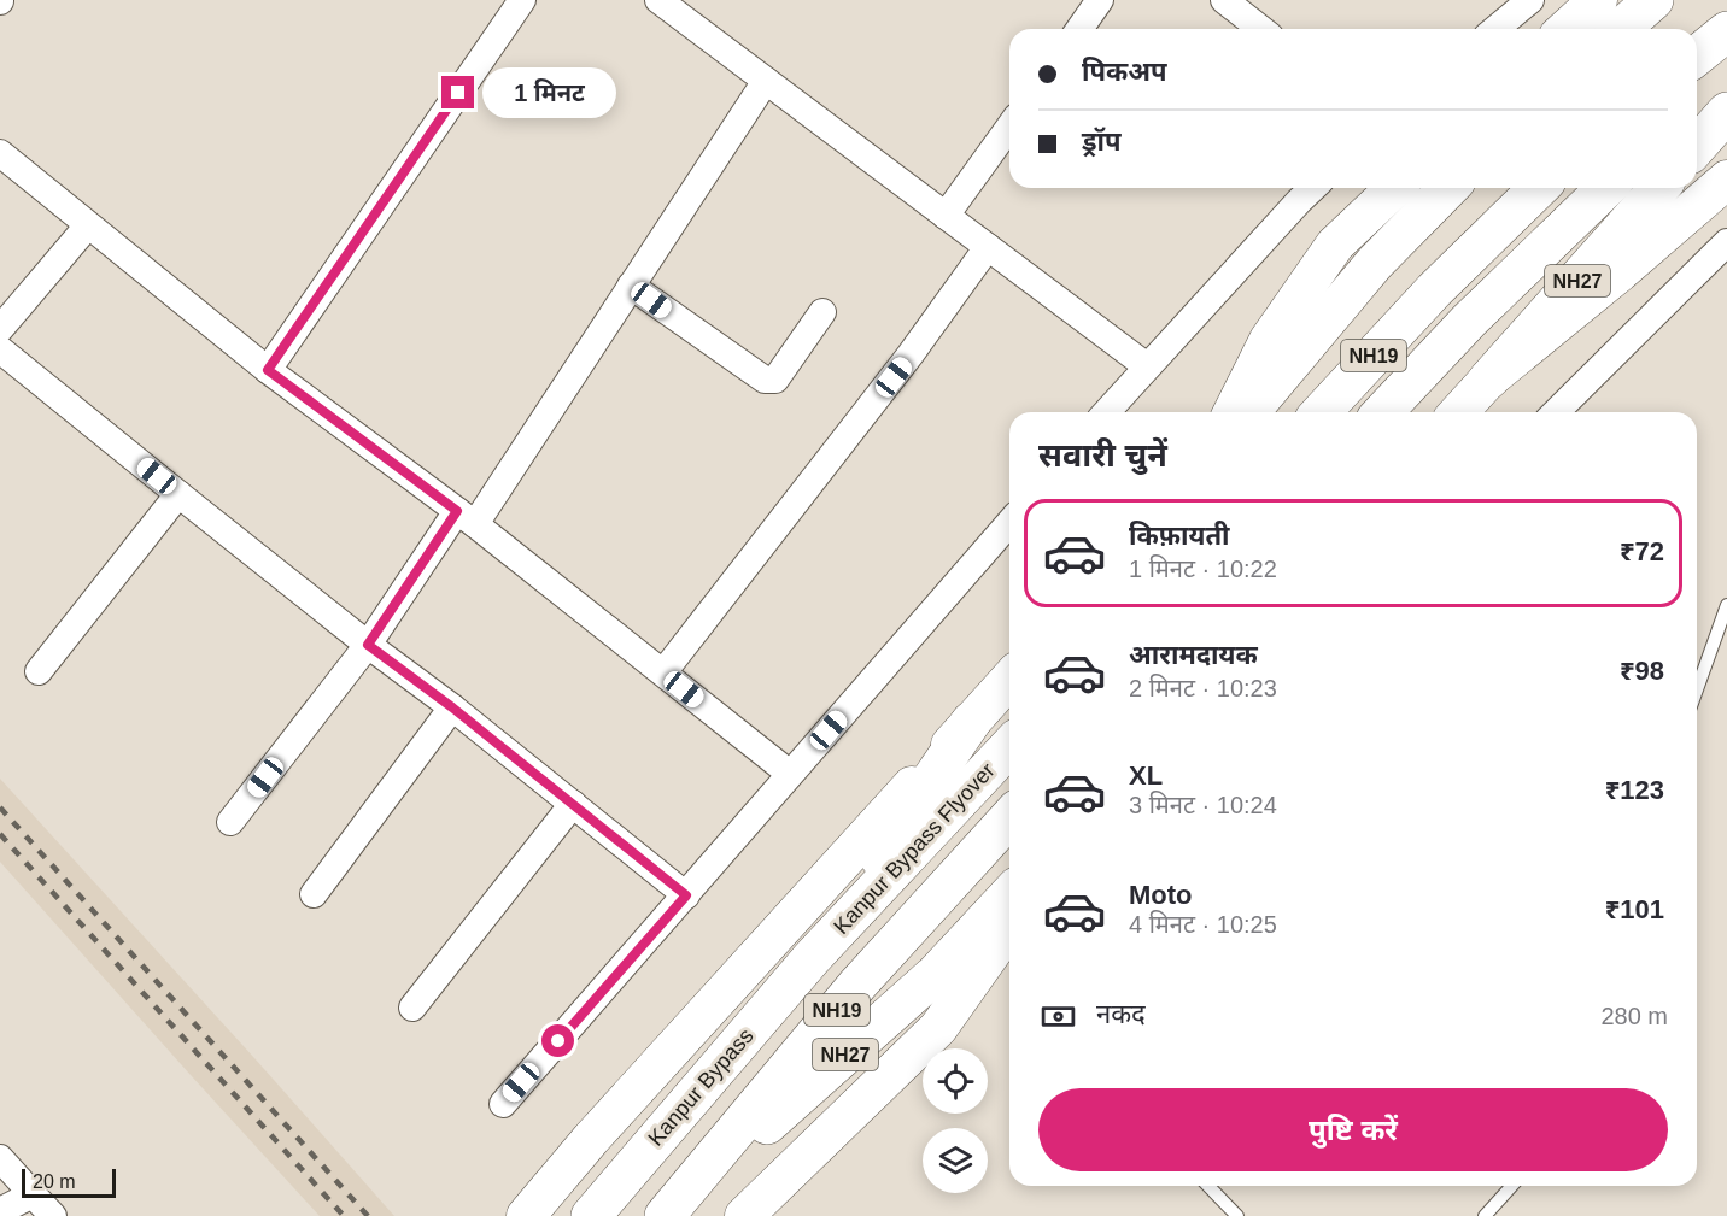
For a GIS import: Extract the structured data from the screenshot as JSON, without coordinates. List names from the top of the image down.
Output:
{
  "streets": {
    "highway": [
      "NH27",
      "NH19",
      "Kanpur Bypass Flyover",
      "Kanpur Bypass"
    ]
  },
  "crossings": [
    ["NH27", "NH19"],
    ["Kanpur Bypass Flyover", "Kanpur Bypass"]
  ],
  "scale_bar": "20 m",
  "page": {
    "banner": ["पिकअप", "ड्रॉप"],
    "bubble": "1 मिनट",
    "heading": "सवारी चुनें",
    "list": [
      {
        "name": "किफ़ायती",
        "note": "1 मिनट · 10:22",
        "value": "₹72"
      },
      {
        "name": "आरामदायक",
        "note": "2 मिनट · 10:23",
        "value": "₹98"
      },
      {
        "name": "XL",
        "note": "3 मिनट · 10:24",
        "value": "₹123"
      },
      {
        "name": "Moto",
        "note": "4 मिनट · 10:25",
        "value": "₹101"
      }
    ],
    "pay": ["नकद", "280 m"],
    "buttons": "पुष्टि करें",
    "scale": "20 m"
  }
}
